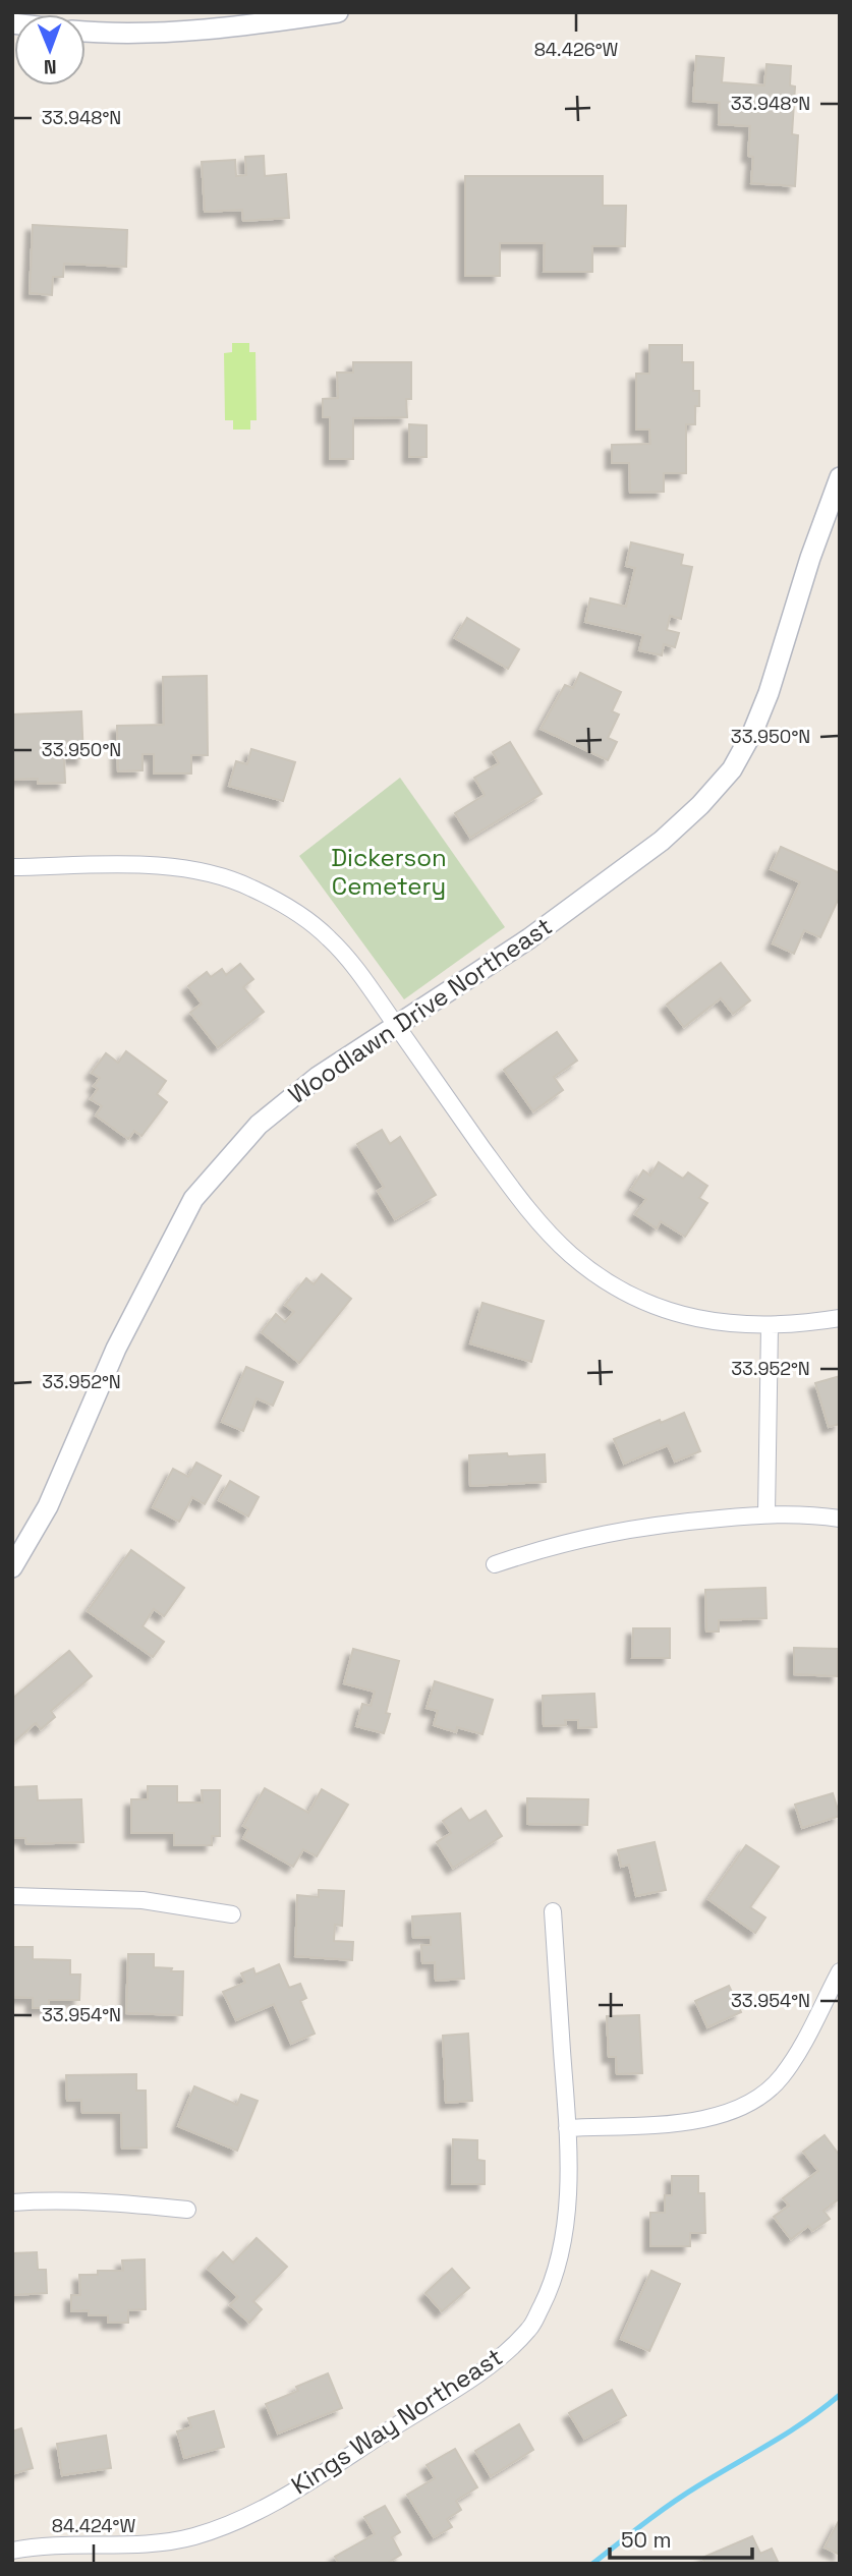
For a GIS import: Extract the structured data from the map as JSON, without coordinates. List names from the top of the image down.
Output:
{
  "streets": {
    "street": ["Woodlawn Drive Northeast", "Kings Way Northeast"]
  },
  "parks": ["Dickerson Cemetery"],
  "scale_bar": "50 m",
  "north": "bottom",
  "coordinates": [
    "84.426°W",
    "33.948°N",
    "33.950°N",
    "33.952°N",
    "33.954°N",
    "84.424°W"
  ]
}
